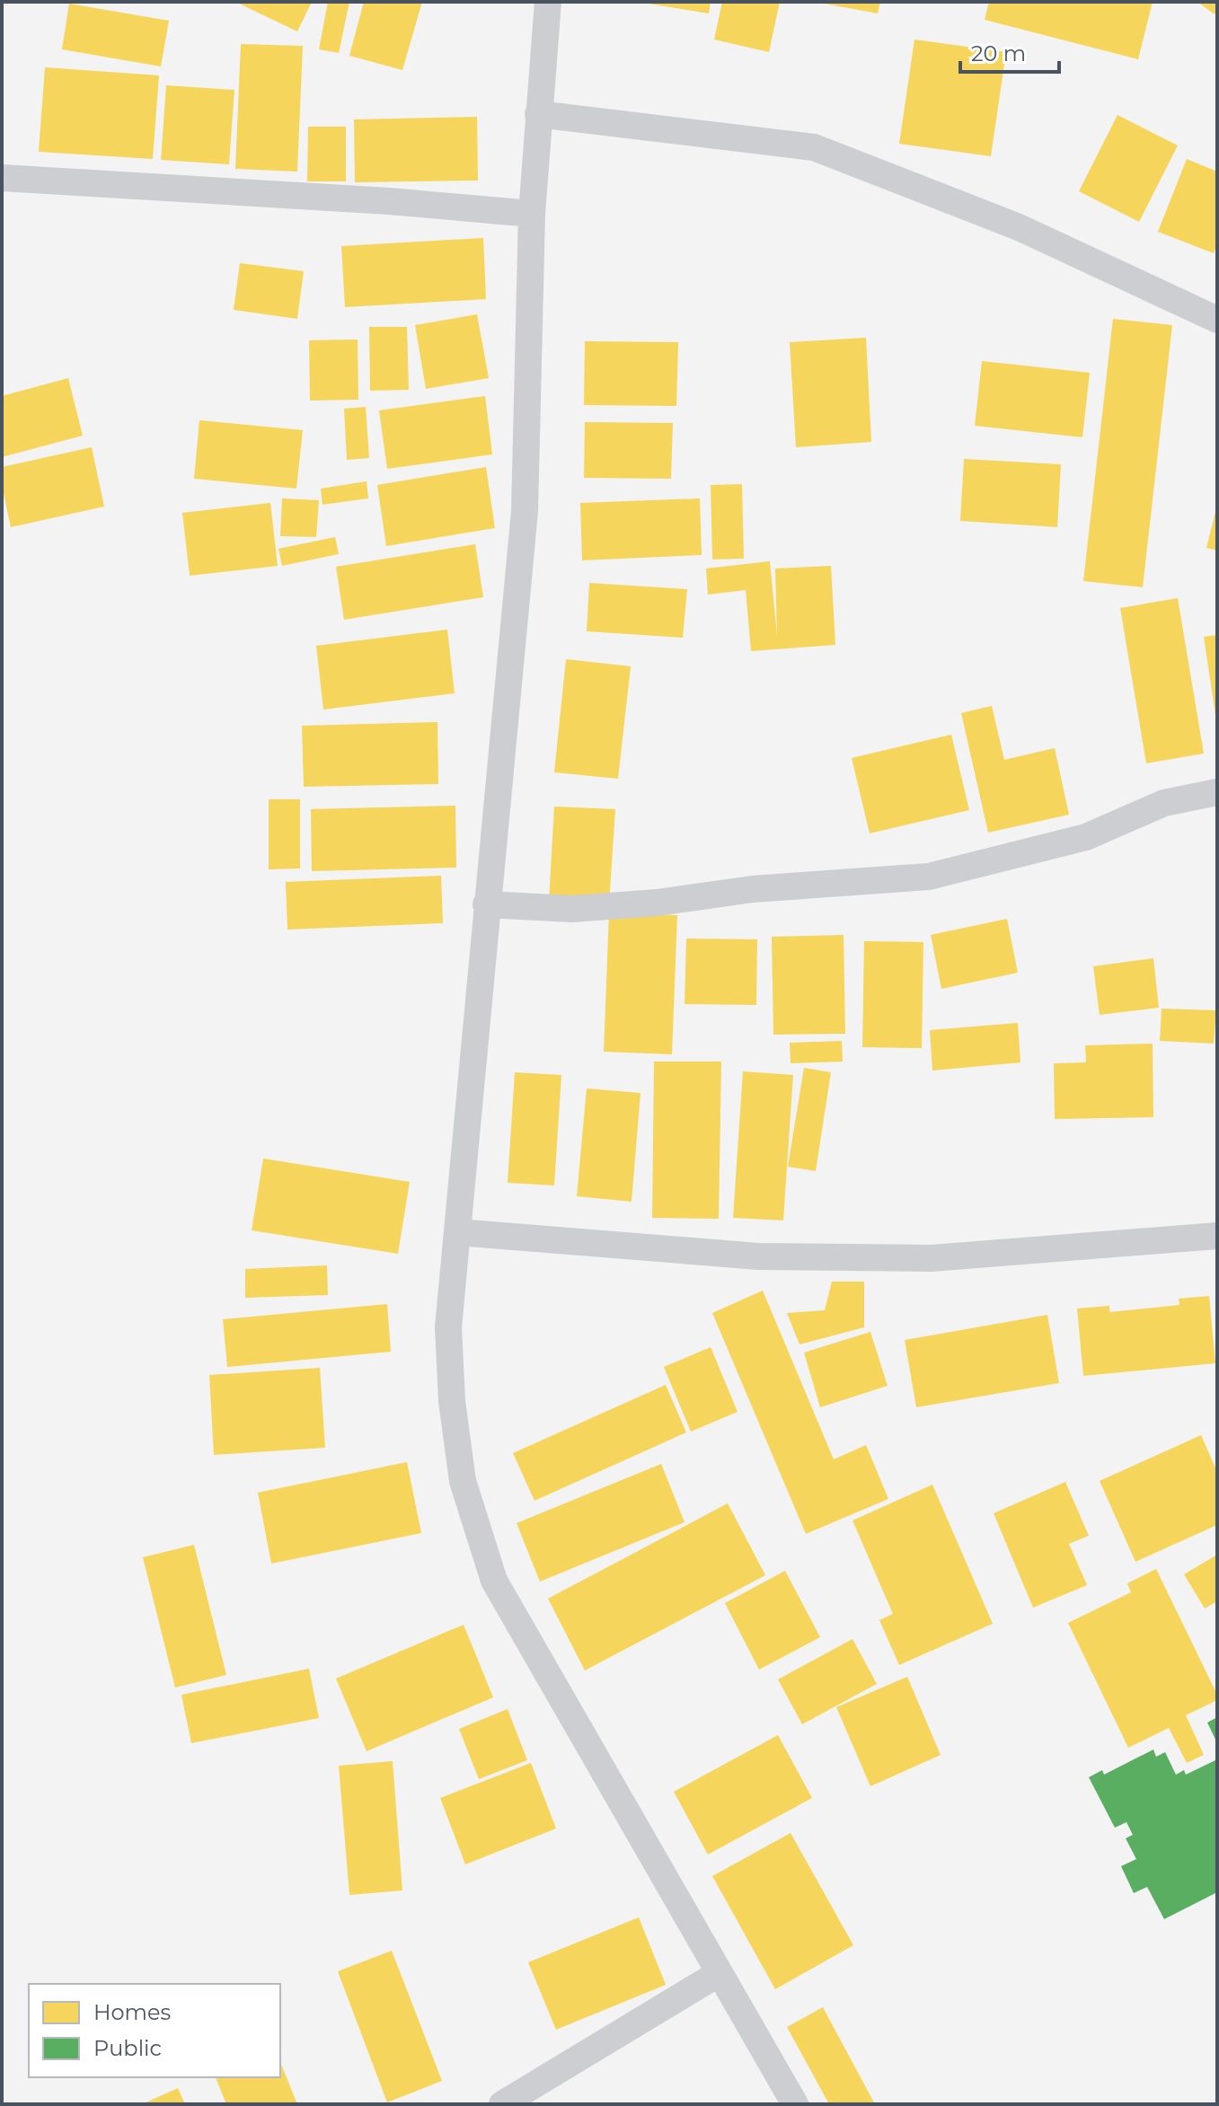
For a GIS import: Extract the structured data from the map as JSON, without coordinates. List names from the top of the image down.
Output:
{
  "legend": ["Homes", "Public"],
  "scale_bar": "20 m"
}
